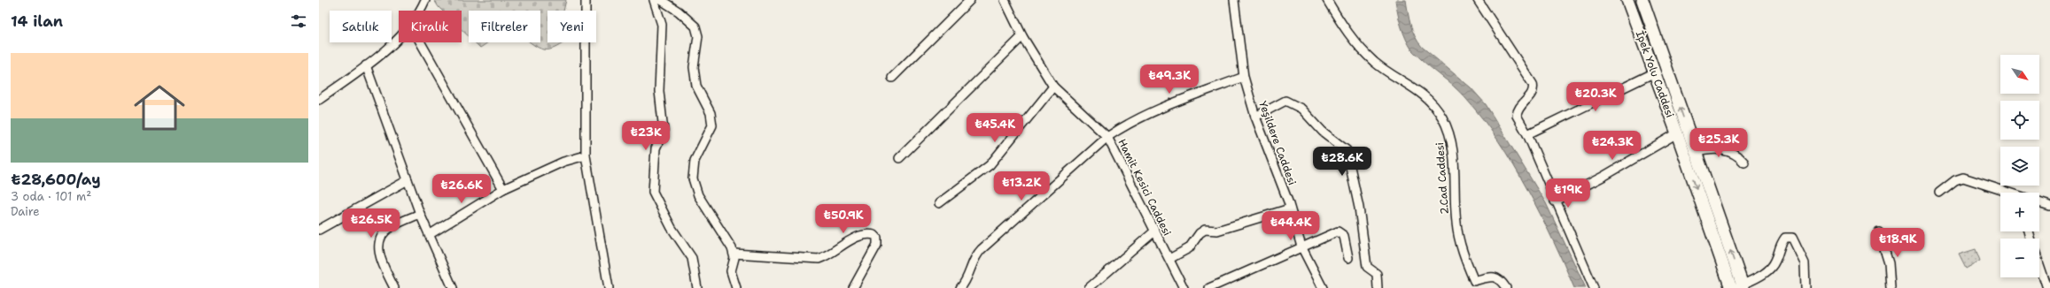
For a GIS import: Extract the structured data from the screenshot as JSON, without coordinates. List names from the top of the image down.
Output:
{
  "streets": {
    "highway": ["İpek Yolu Caddesi"],
    "street": ["Yeşildere Caddesi", "2.Cad Caddesi", "Hamit Kesici Caddesi"]
  },
  "north": "bottom right",
  "page": {
    "heading": "14 ilan",
    "chip": [
      "Satılık",
      "Kiralık",
      "Filtreler",
      "Yeni"
    ],
    "list": [
      {
        "name": "₺28,600/ay",
        "note": "3 oda · 101 m² · Daire"
      }
    ],
    "map_buttons": ["+", "−"],
    "price": [
      "₺49.3K",
      "₺20.3K",
      "₺45.4K",
      "₺23K",
      "₺25.3K",
      "₺24.3K",
      "₺28.6K",
      "₺13.2K",
      "₺26.6K",
      "₺19K",
      "₺50.9K",
      "₺26.5K",
      "₺44.4K",
      "₺18.9K"
    ]
  }
}
